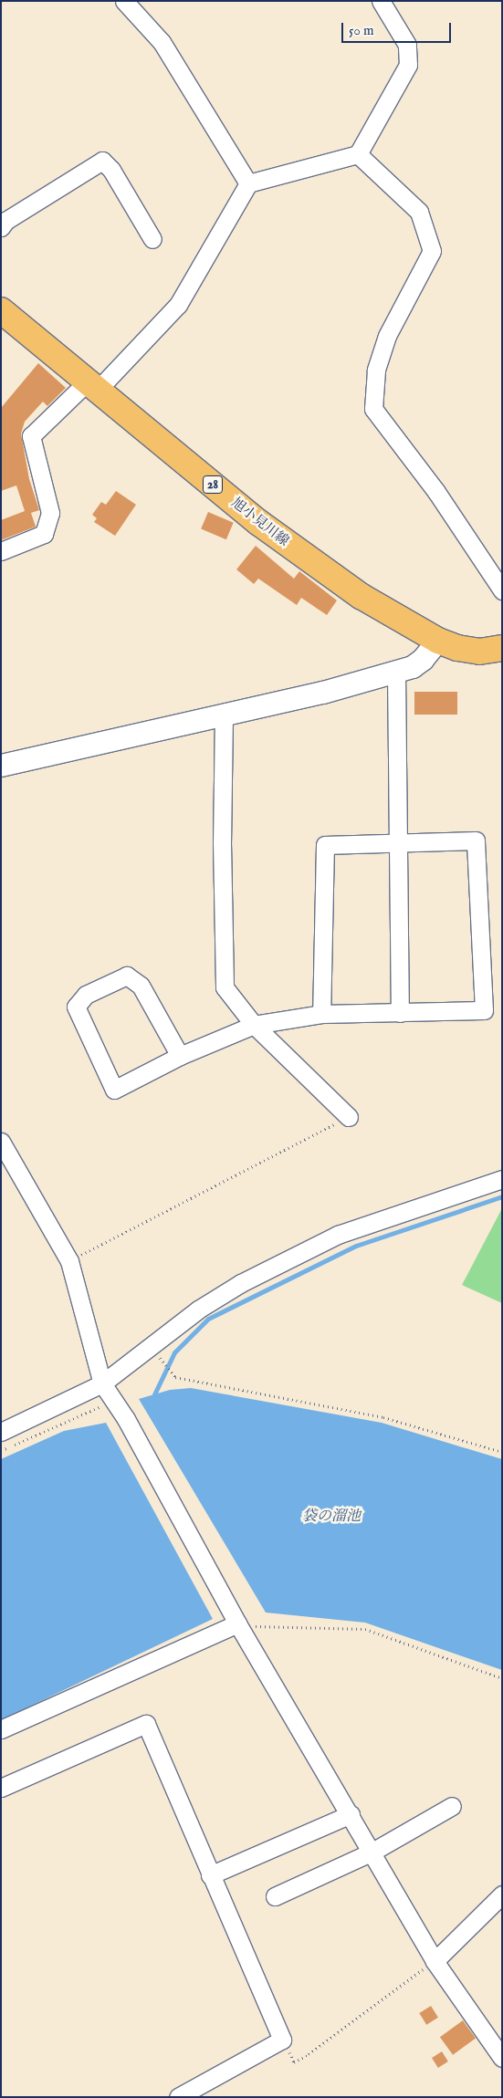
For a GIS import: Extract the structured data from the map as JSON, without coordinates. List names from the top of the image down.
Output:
{
  "streets": {
    "main road": ["28", "旭小見川線"]
  },
  "water": ["袋の溜池"],
  "scale_bar": "50 m"
}
